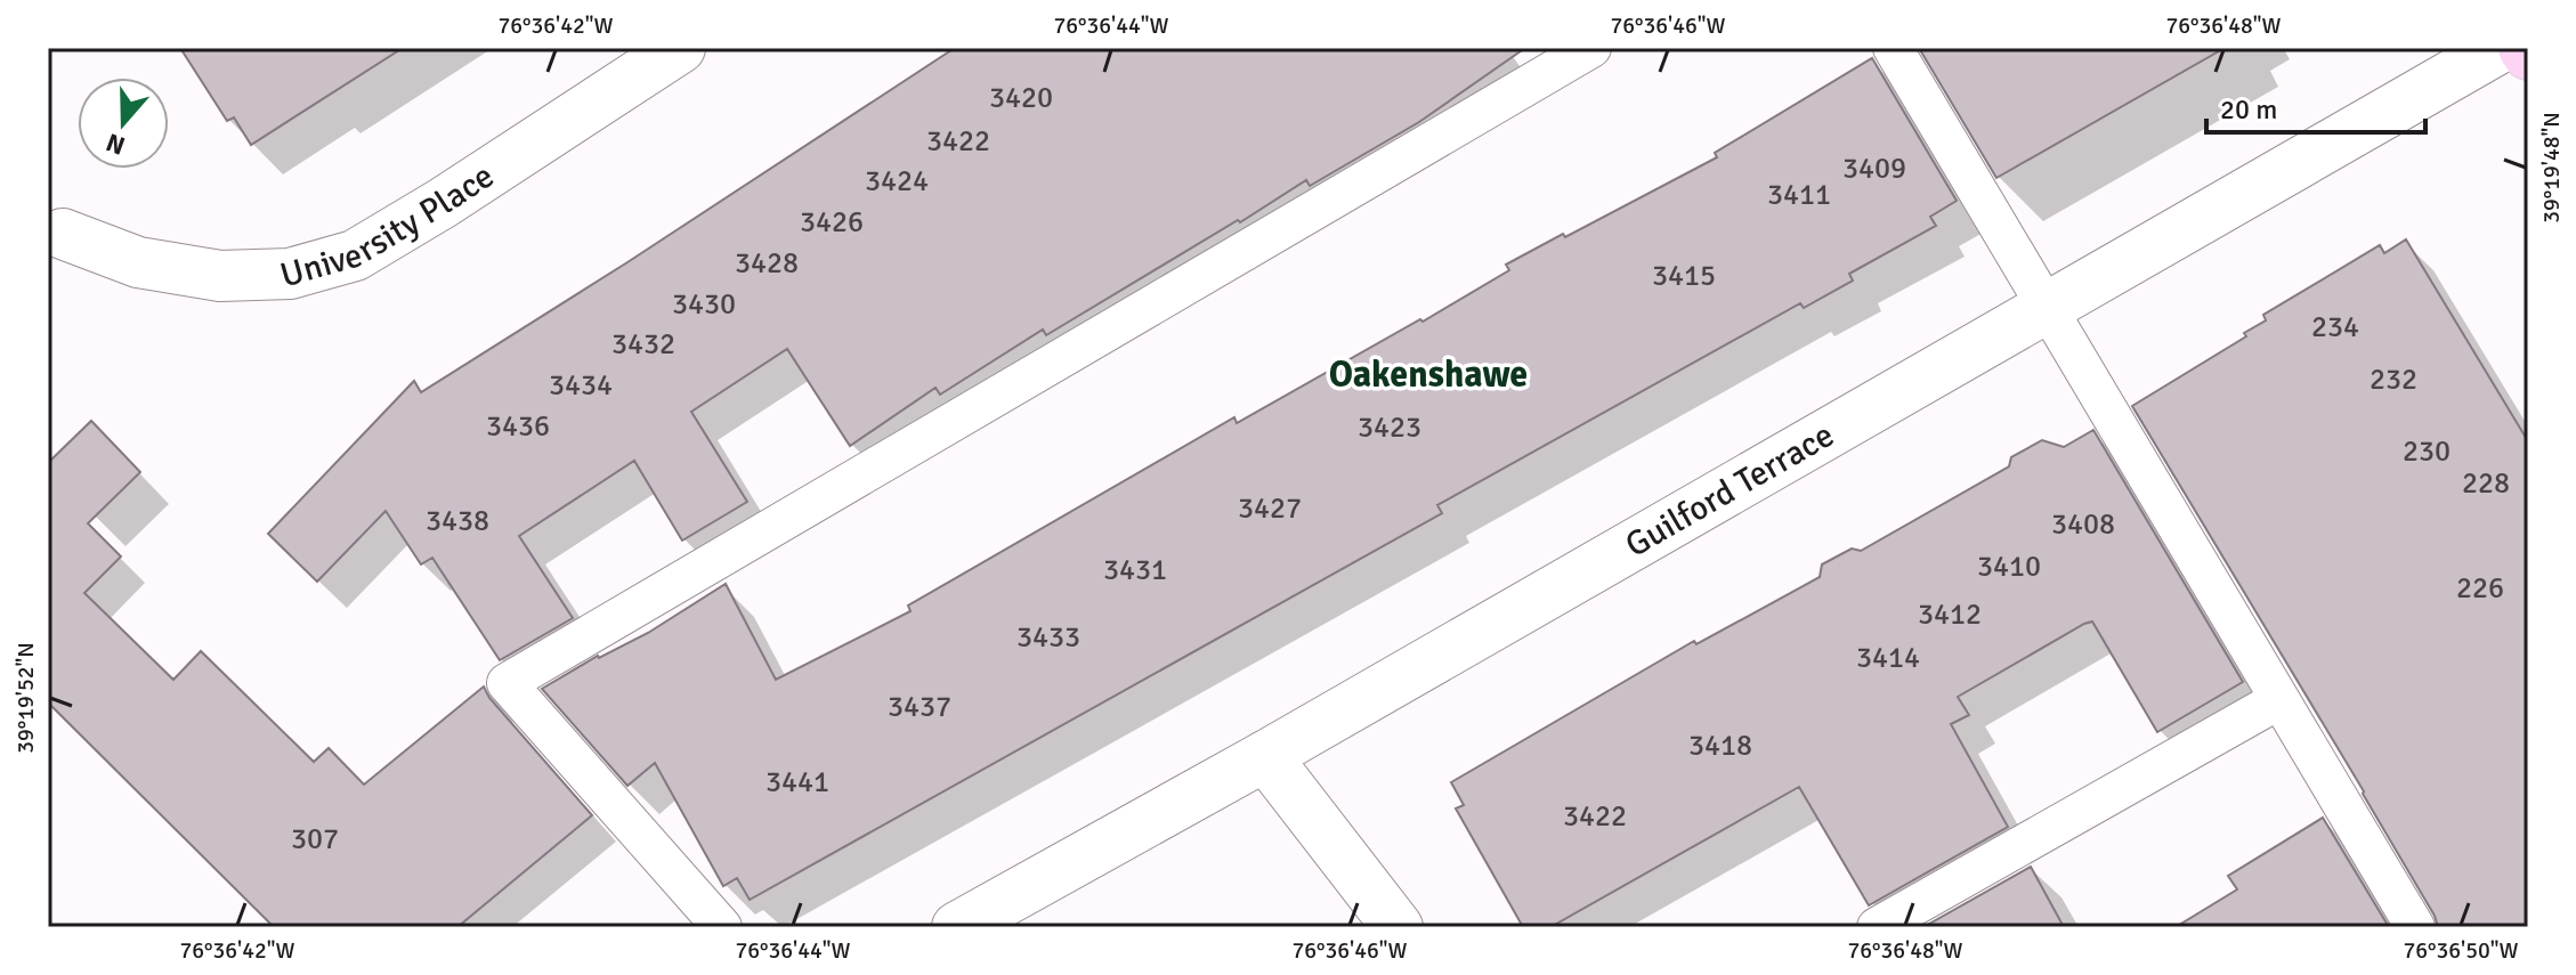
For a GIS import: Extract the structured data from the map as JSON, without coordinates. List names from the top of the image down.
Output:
{
  "streets": {
    "street": ["University Place", "Guilford Terrace"]
  },
  "districts": ["Oakenshawe"],
  "house_numbers": [
    "3420",
    "3422",
    "3409",
    "3424",
    "3411",
    "3426",
    "3428",
    "3415",
    "3430",
    "234",
    "3432",
    "232",
    "3434",
    "3436",
    "3423",
    "230",
    "228",
    "3427",
    "3438",
    "3408",
    "3410",
    "3431",
    "226",
    "3412",
    "3433",
    "3414",
    "3437",
    "3418",
    "3441",
    "3422",
    "307"
  ],
  "scale_bar": "20 m",
  "north": "bottom",
  "coordinates": [
    "76°36'42\"W",
    "76°36'44\"W",
    "76°36'46\"W",
    "76°36'48\"W",
    "39°19'48\"N",
    "39°19'52\"N",
    "76°36'50\"W"
  ]
}
